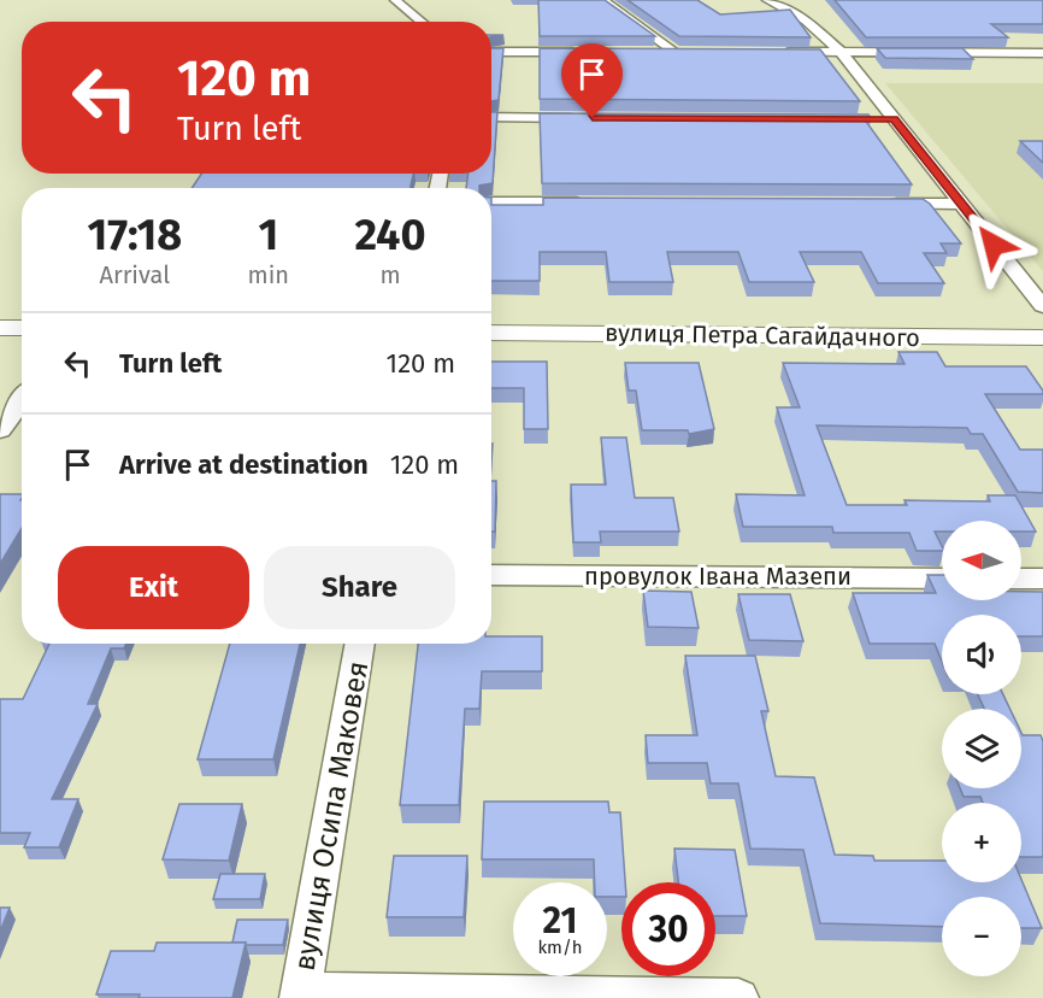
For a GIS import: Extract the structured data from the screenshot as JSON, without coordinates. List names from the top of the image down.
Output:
{
  "streets": {
    "street": ["вулиця Петра Сагайдачного", "провулок Івана Мазепи", "вулиця Осипа Маковея"]
  },
  "north": "left",
  "page": {
    "turn": ["120 m", "Turn left"],
    "eta": [
      "17:18",
      "Arrival",
      "1",
      "min",
      "240",
      "m"
    ],
    "list": [
      {
        "name": "Turn left",
        "value": "120 m"
      },
      {
        "name": "Arrive at destination",
        "value": "120 m"
      }
    ],
    "map_buttons": ["+", "−"],
    "buttons": ["Exit", "Share"],
    "speed": "21 km/h",
    "limit": "30"
  }
}
